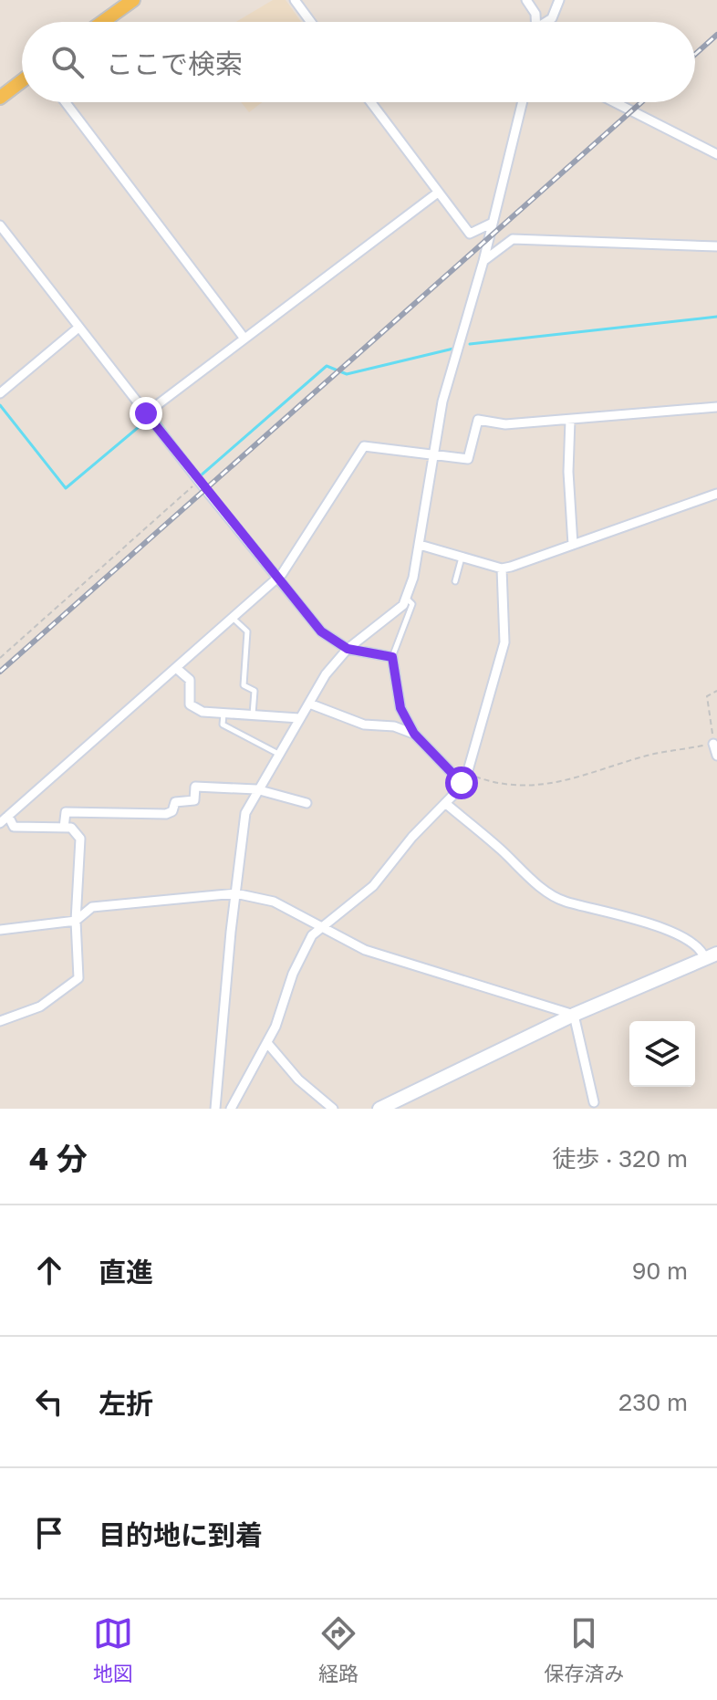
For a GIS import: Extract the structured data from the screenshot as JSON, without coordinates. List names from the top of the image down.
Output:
{
  "page": {
    "search": "ここで検索",
    "heading": ["4 分", "徒歩 · 320 m"],
    "list": [
      ["直進", "90 m"],
      ["左折", "230 m"],
      "目的地に到着"
    ],
    "nav": ["地図", "経路", "保存済み"]
  }
}
